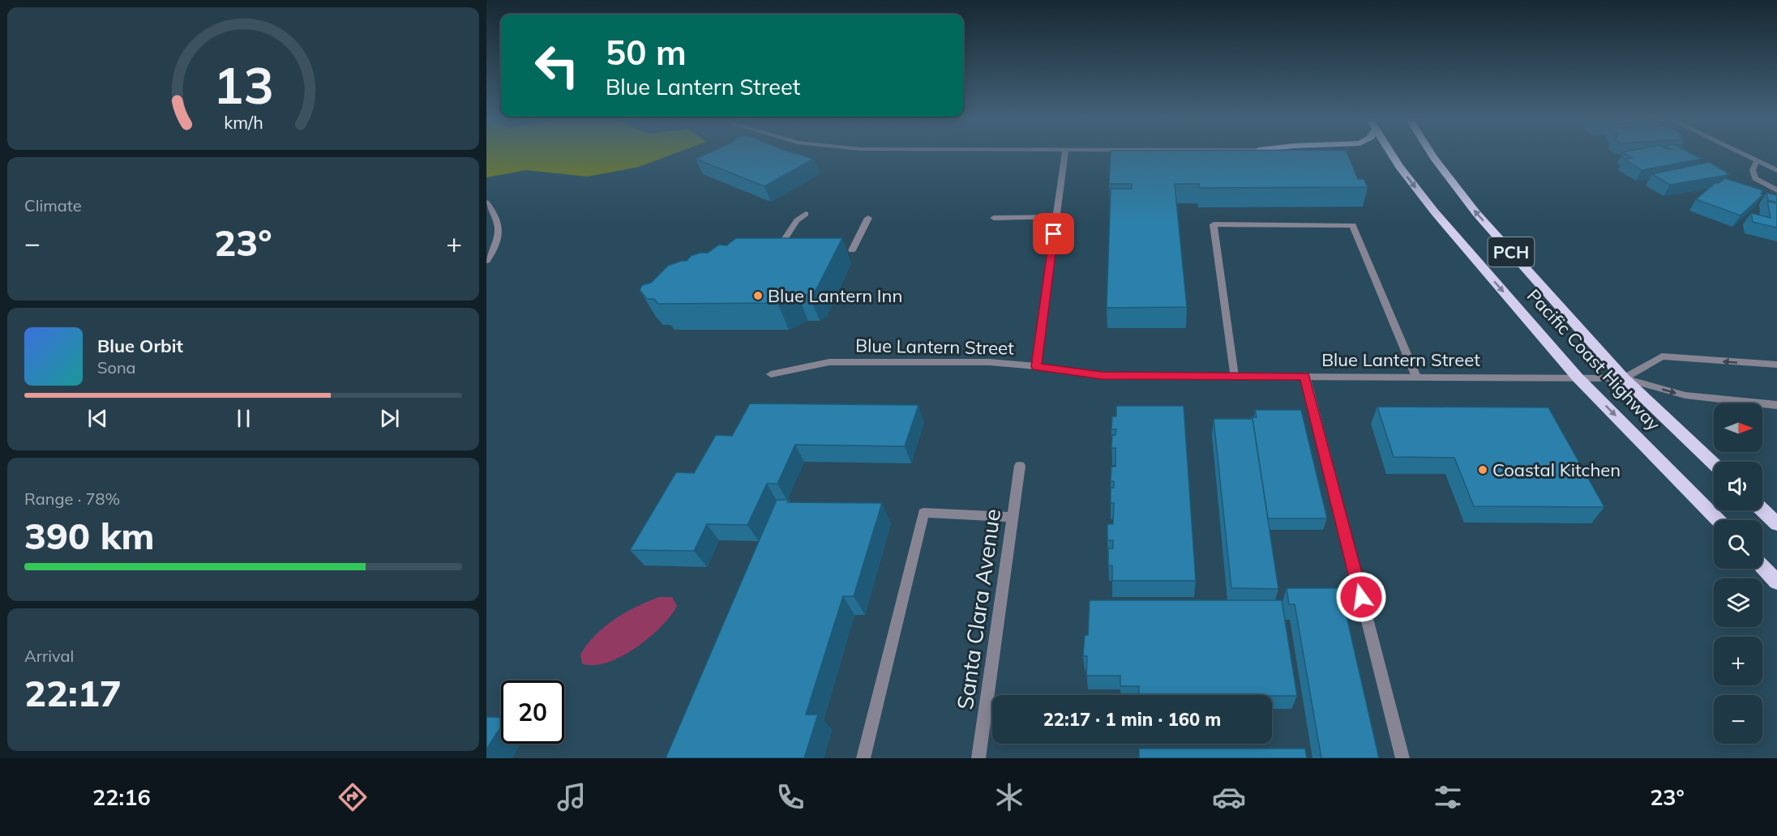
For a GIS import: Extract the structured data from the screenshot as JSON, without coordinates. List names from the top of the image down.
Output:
{
  "streets": {
    "highway": ["PCH", "Pacific Coast Highway"],
    "street": ["Blue Lantern Street", "Santa Clara Avenue"]
  },
  "crossings": [
    ["Blue Lantern Street", "Pacific Coast Highway"]
  ],
  "places": ["Blue Lantern Inn", "Coastal Kitchen"],
  "north": "right",
  "page": {
    "turn": ["50 m", "Blue Lantern Street"],
    "tile": [
      "Climate",
      ["Range · 78%", "390 km"],
      ["Arrival", "22:17"]
    ],
    "heat": ["−", "23°", "+"],
    "song": ["Blue Orbit", "Sona"],
    "map_buttons": ["+", "−"],
    "limit": "20",
    "trip": "22:17 · 1 min · 160 m",
    "tabs": ["22:16", "23°"],
    "gauge": ["13", "km/h"]
  }
}
